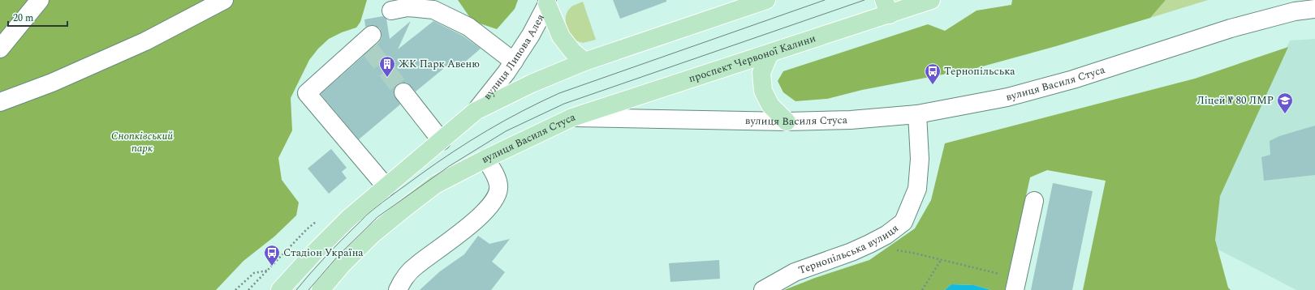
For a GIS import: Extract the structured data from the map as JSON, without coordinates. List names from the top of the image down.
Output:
{
  "streets": {
    "main road": ["проспект Червоної Калини", "вулиця Василя Стуса"],
    "street": ["вулиця Липова Алея", "Тернопільська вулиця"]
  },
  "crossings": [
    ["проспект Червоної Калини", "вулиця Василя Стуса"],
    ["вулиця Василя Стуса", "Тернопільська вулиця"]
  ],
  "parks": ["Снопківський парк"],
  "places": {
    "building": ["ЖК Парк Авеню"],
    "bus stop": ["Тернопільська", "Стадіон Україна"],
    "school or university": ["Ліцей № 80 ЛМР"]
  },
  "scale_bar": "20 m"
}
